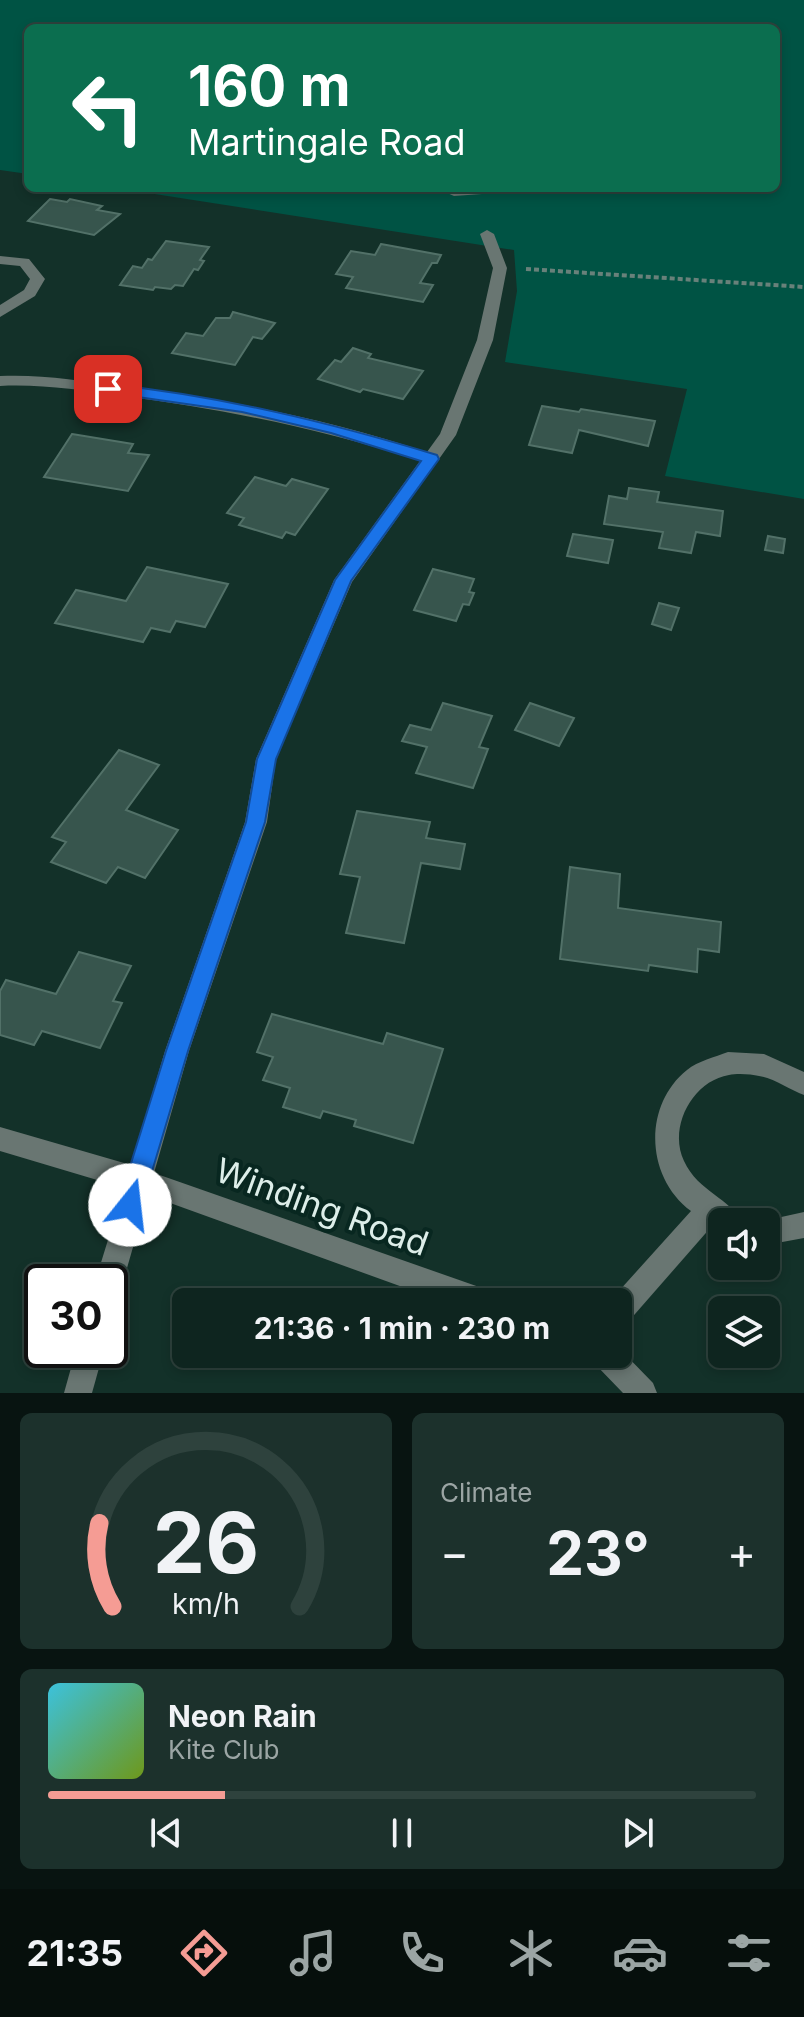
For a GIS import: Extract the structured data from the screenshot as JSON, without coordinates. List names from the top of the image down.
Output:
{
  "streets": {
    "street": ["Winding Road"]
  },
  "page": {
    "turn": ["160 m", "Martingale Road"],
    "limit": "30",
    "trip": "21:36 · 1 min · 230 m",
    "tile": "Climate",
    "heat": ["−", "23°", "+"],
    "song": ["Neon Rain", "Kite Club"],
    "tabs": "21:35",
    "gauge": ["26", "km/h"]
  }
}
